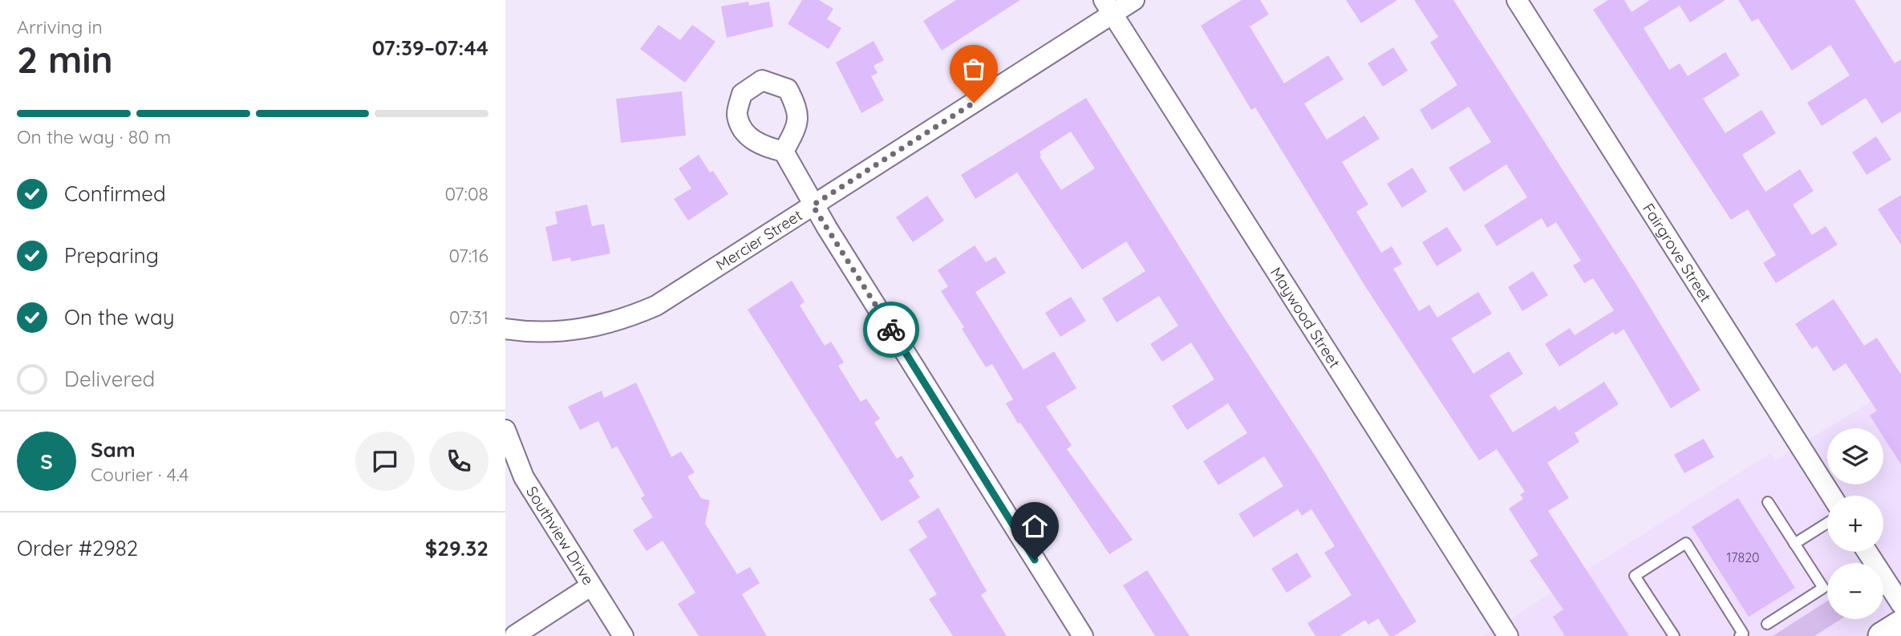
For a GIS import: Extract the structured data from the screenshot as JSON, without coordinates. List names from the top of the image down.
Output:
{
  "streets": {
    "street": [
      "Mercier Street",
      "Fairgrove Street",
      "Maywood Street",
      "Southview Drive"
    ]
  },
  "crossings": [
    ["Mercier Street", "Maywood Street"]
  ],
  "house_numbers": ["17820"],
  "page": {
    "heading": ["2 min", "Arriving in", "07:39–07:44"],
    "panel": [
      "Sam",
      "Courier · 4.4",
      "Order #2982",
      "$29.32"
    ],
    "bar": "On the way · 80 m",
    "list": [
      ["Confirmed", "07:08"],
      ["Preparing", "07:16"],
      ["On the way", "07:31"],
      "Delivered"
    ],
    "map_buttons": ["+", "−"],
    "round": "S"
  }
}
